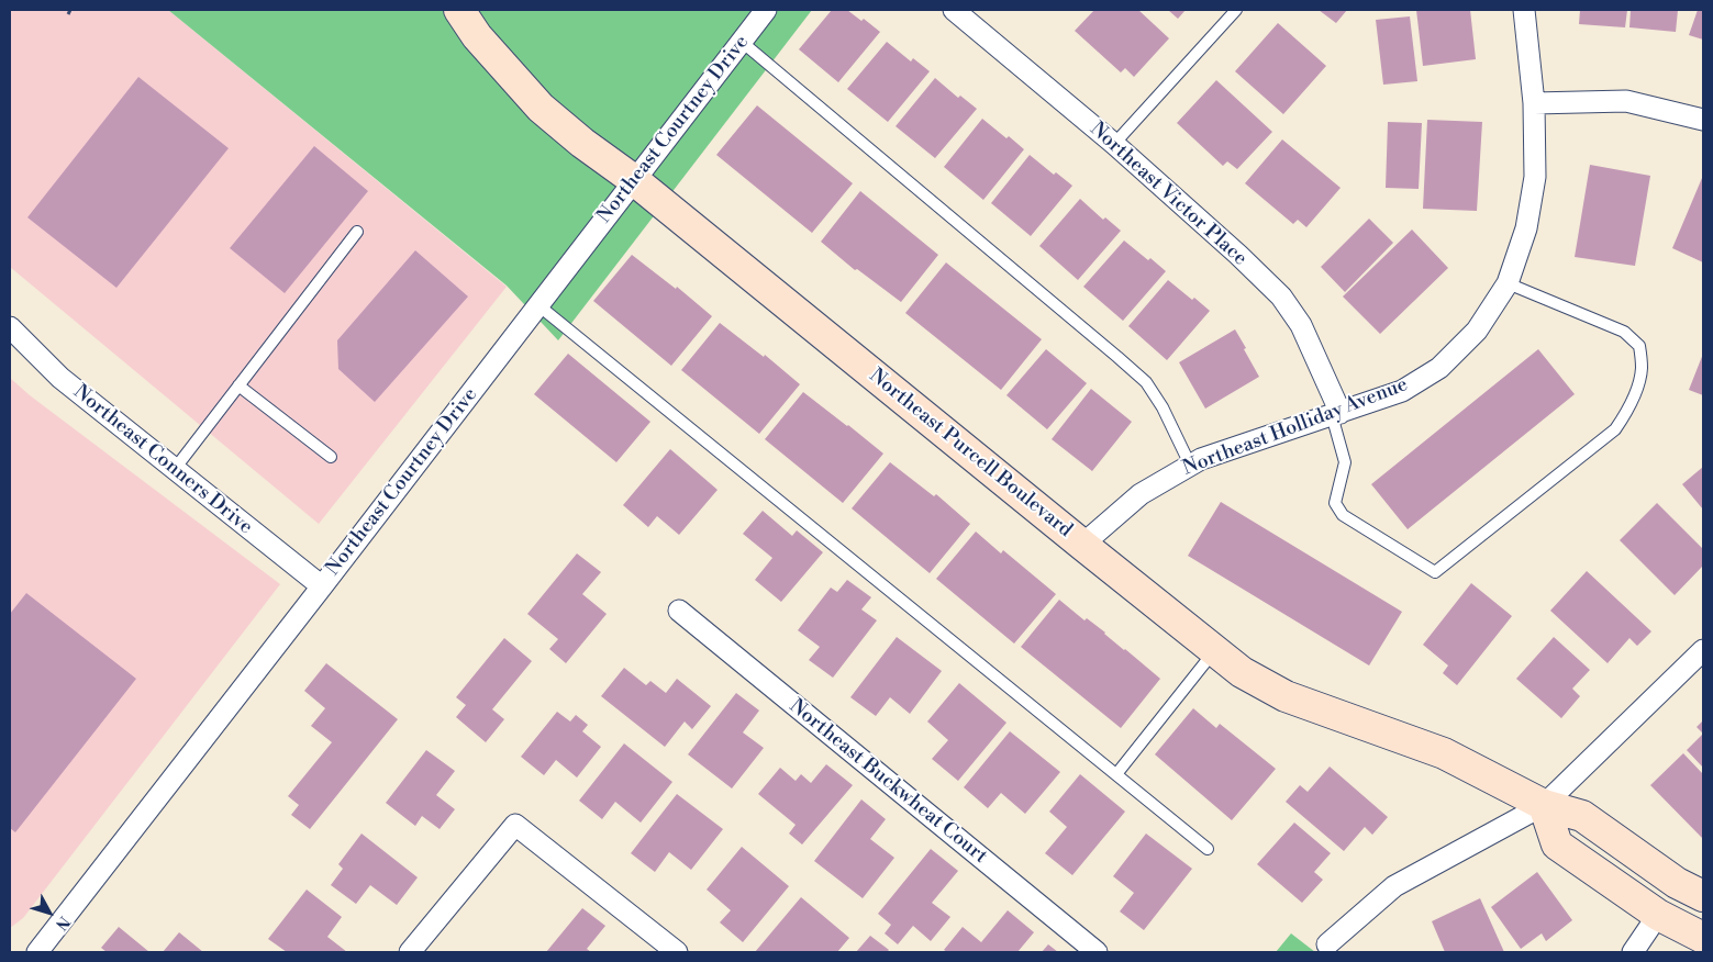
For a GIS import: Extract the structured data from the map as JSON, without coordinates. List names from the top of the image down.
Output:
{
  "streets": {
    "street": [
      "Northeast Courtney Drive",
      "Northeast Victor Place",
      "Northeast Holliday Avenue",
      "Northeast Purcell Boulevard",
      "Northeast Conners Drive",
      "Northeast Buckwheat Court"
    ]
  },
  "crossings": [
    ["Northeast Courtney Drive", "Northeast Purcell Boulevard"],
    ["Northeast Courtney Drive", "Northeast Conners Drive"],
    ["Northeast Victor Place", "Northeast Holliday Avenue"],
    ["Northeast Holliday Avenue", "Northeast Purcell Boulevard"]
  ],
  "north": "bottom right"
}
